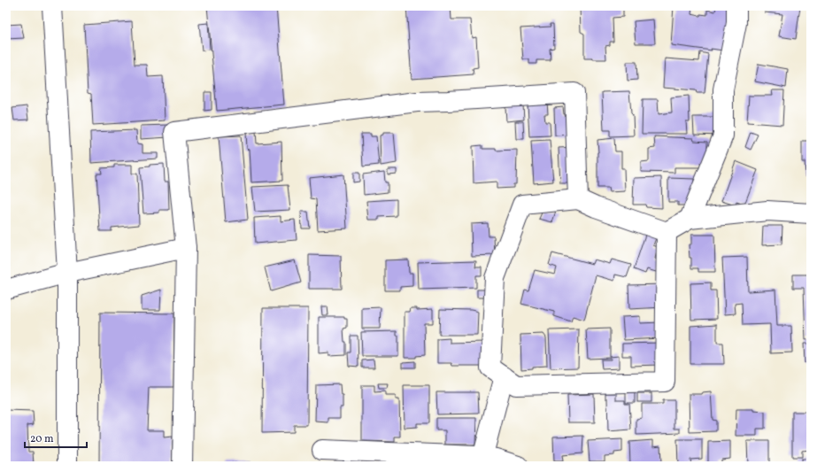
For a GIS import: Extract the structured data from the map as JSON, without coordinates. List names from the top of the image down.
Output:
{
  "scale_bar": "20 m"
}
